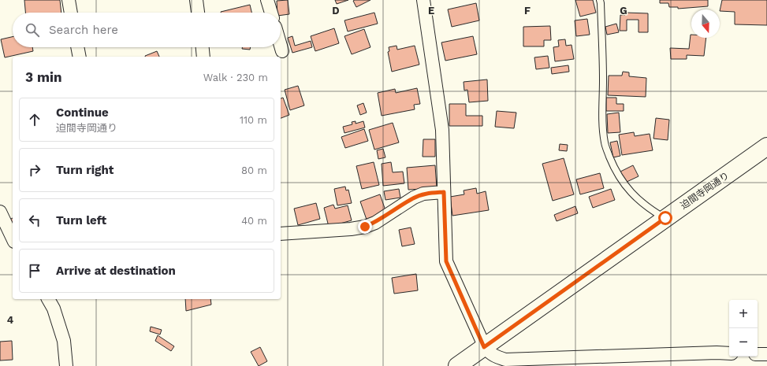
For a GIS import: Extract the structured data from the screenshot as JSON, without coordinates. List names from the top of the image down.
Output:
{
  "streets": {
    "street": ["迫間寺岡通り"]
  },
  "north": "bottom",
  "page": {
    "search": "Search here",
    "heading": ["3 min", "Walk · 230 m"],
    "list": [
      ["Continue", "迫間寺岡通り", "110 m"],
      ["Turn right", "80 m"],
      ["Turn left", "40 m"],
      "Arrive at destination"
    ],
    "map_buttons": ["+", "−"]
  },
  "grid": {
    "columns": [
      "D",
      "E",
      "F",
      "G"
    ],
    "rows": ["4"]
  }
}
